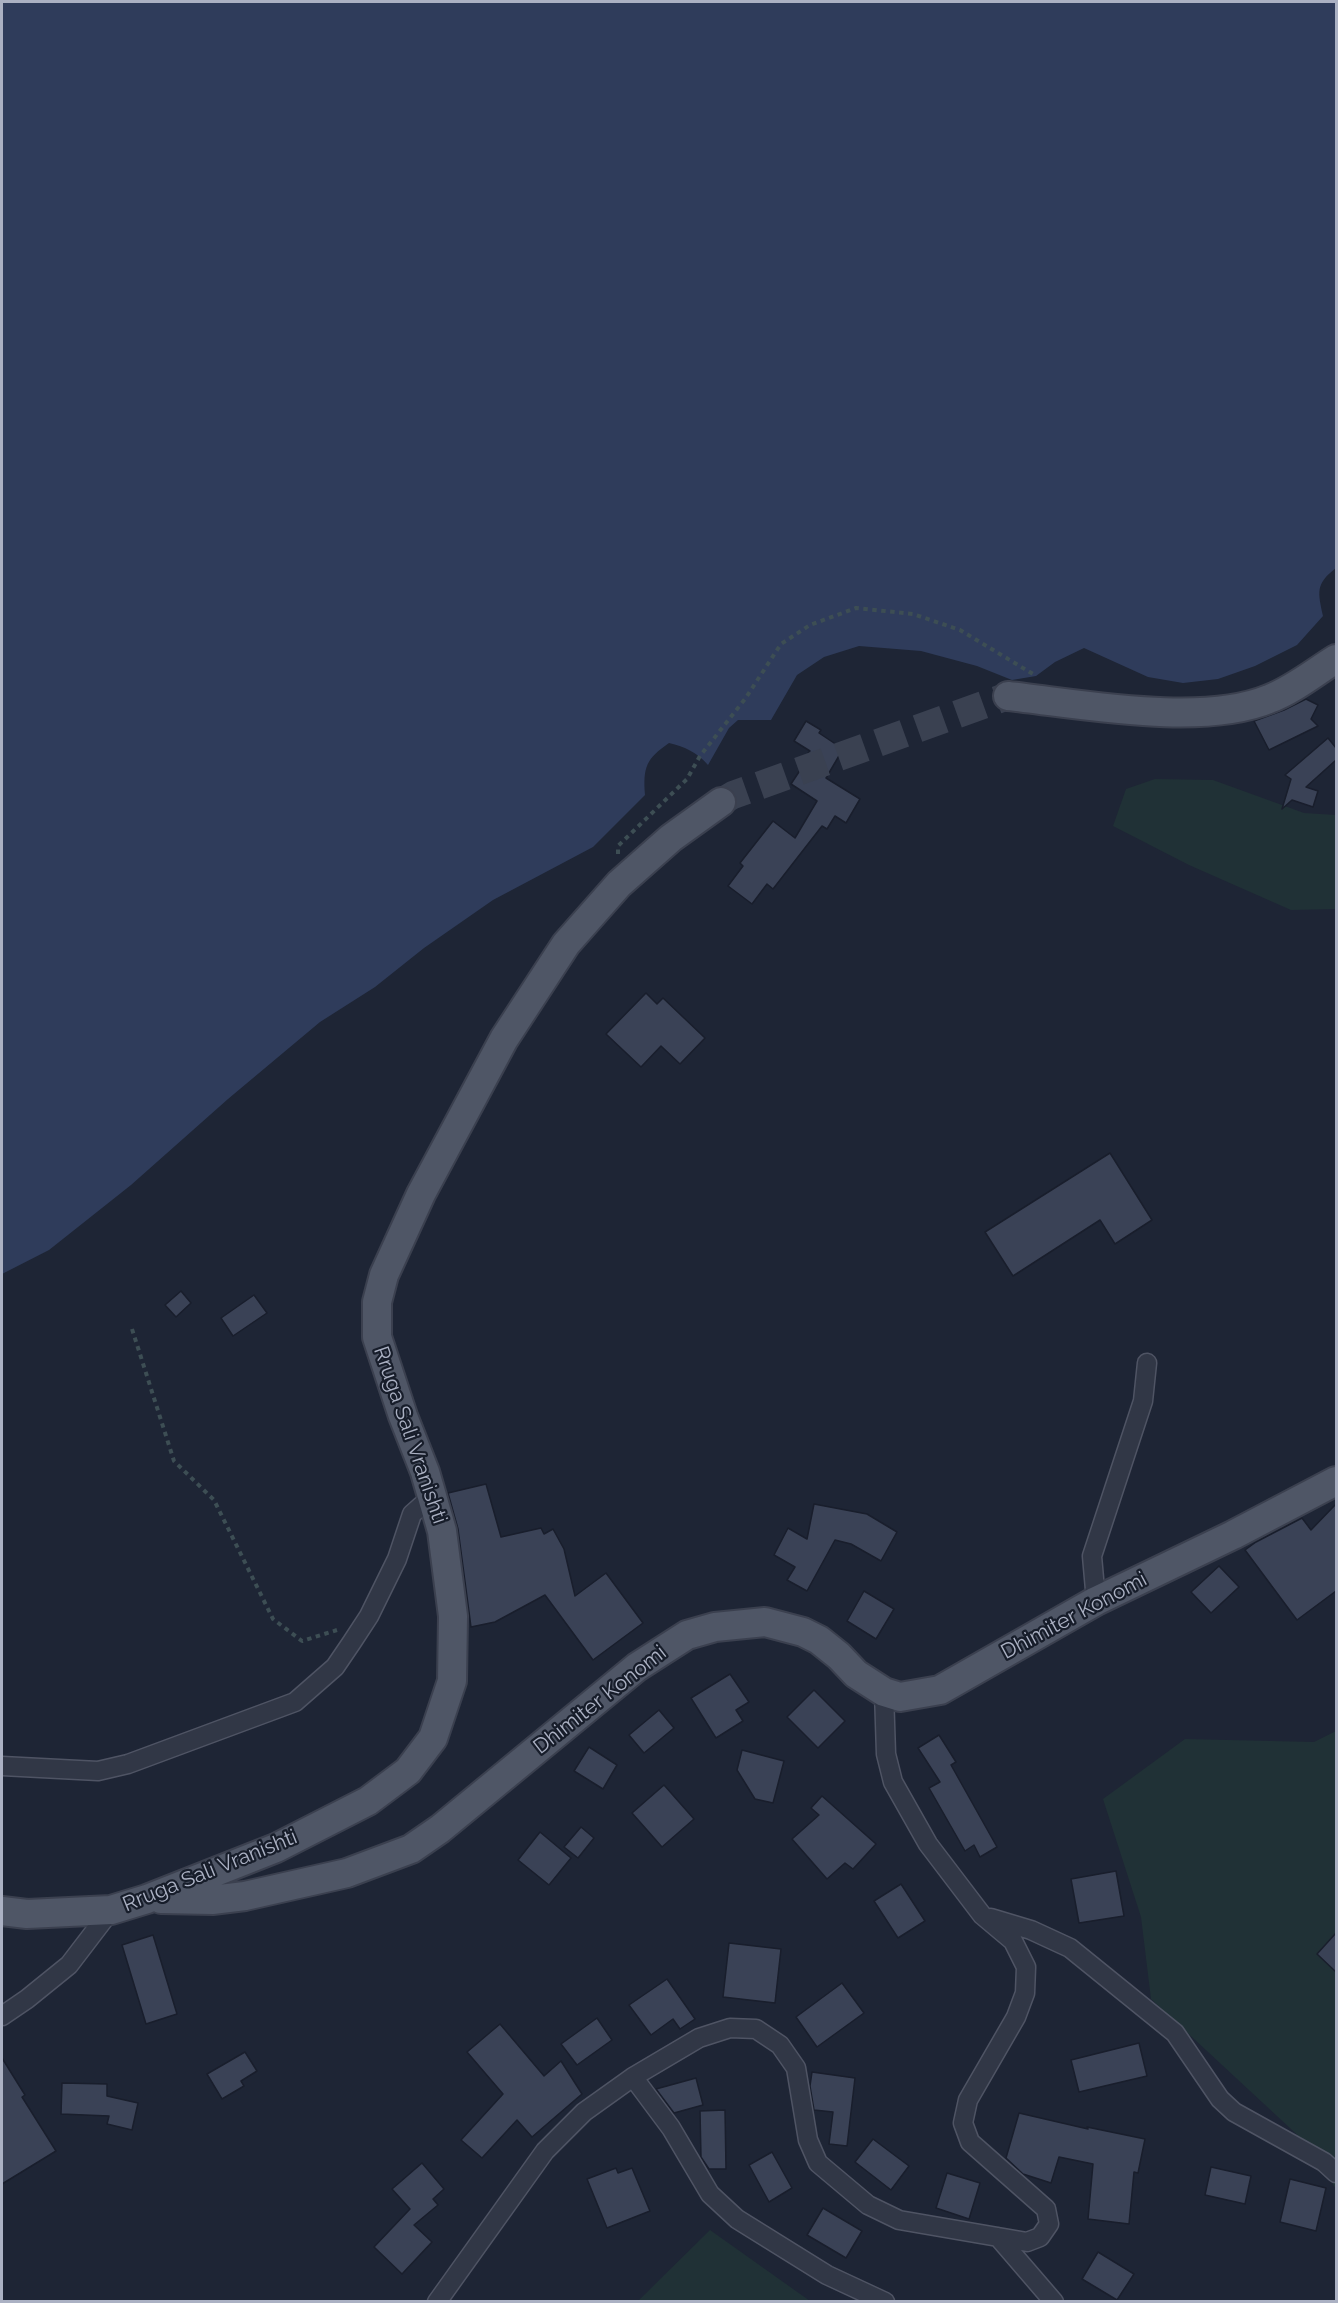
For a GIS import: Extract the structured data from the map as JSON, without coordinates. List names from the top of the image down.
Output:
{
  "streets": {
    "main road": ["Rruga Sali Vranishti", "Dhimiter Konomi"]
  },
  "crossings": [
    ["Rruga Sali Vranishti", "Dhimiter Konomi"]
  ]
}
